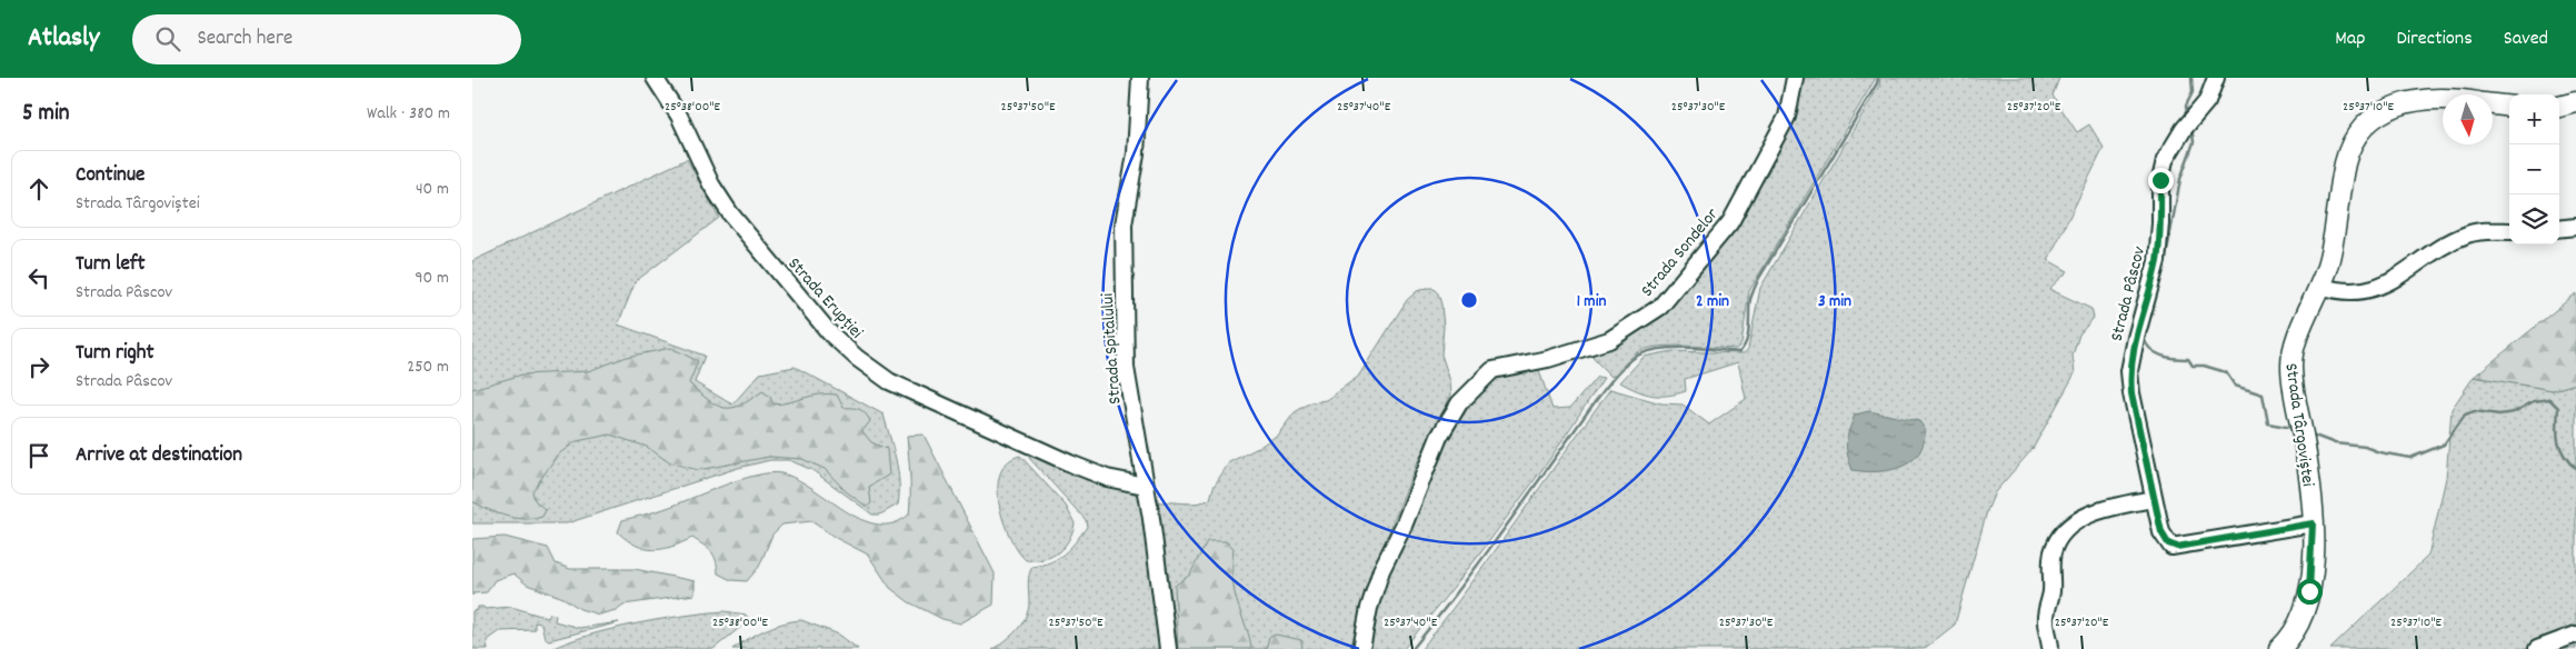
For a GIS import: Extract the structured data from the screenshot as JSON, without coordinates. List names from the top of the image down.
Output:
{
  "streets": {
    "main road": ["Strada Târgoviștei"],
    "street": [
      "Strada Sondelor",
      "Strada Pâscov",
      "Strada Erupției",
      "Strada Spitalului"
    ]
  },
  "crossings": [
    ["Strada Pâscov", "Strada Târgoviștei"],
    ["Strada Erupției", "Strada Spitalului"]
  ],
  "north": "bottom",
  "page": {
    "header": "Atlasly",
    "search": "Search here",
    "nav": ["Map", "Directions", "Saved"],
    "heading": ["5 min", "Walk · 380 m"],
    "map_buttons": ["+", "−"],
    "list": [
      ["Continue", "Strada Târgoviștei", "40 m"],
      ["Turn left", "Strada Pâscov", "90 m"],
      ["Turn right", "Strada Pâscov", "250 m"],
      "Arrive at destination"
    ]
  },
  "coordinates": [
    "25°38'00\"E",
    "25°37'50\"E",
    "25°37'40\"E",
    "25°37'30\"E",
    "25°37'20\"E",
    "25°37'10\"E"
  ],
  "rings": ["1 min", "2 min", "3 min"]
}
